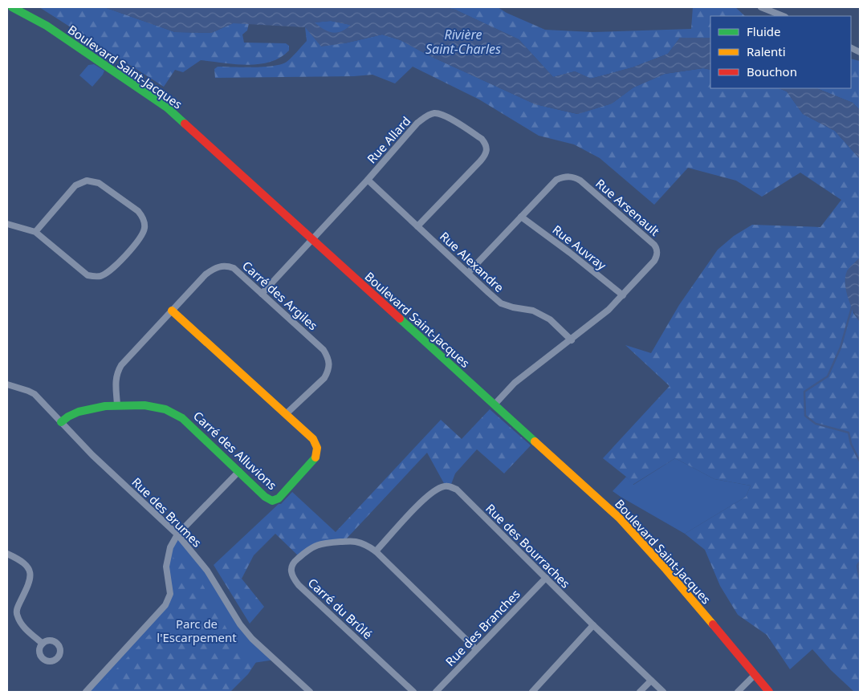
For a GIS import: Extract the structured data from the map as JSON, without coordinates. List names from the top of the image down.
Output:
{
  "streets": {
    "street": [
      "Boulevard Saint-Jacques",
      "Rue Allard",
      "Rue Arsenault",
      "Rue Auvray",
      "Rue Alexandre",
      "Carré des Argiles",
      "Carré des Alluvions",
      "Rue des Brumes",
      "Rue des Bourraches",
      "Carré du Brûlé",
      "Rue des Branches"
    ]
  },
  "crossings": [
    ["Boulevard Saint-Jacques", "Rue Allard"],
    ["Boulevard Saint-Jacques", "Rue Arsenault"],
    ["Rue Allard", "Rue Alexandre"],
    ["Rue Allard", "Carré des Argiles"],
    ["Rue Arsenault", "Rue Auvray"],
    ["Rue Arsenault", "Rue Alexandre"],
    ["Carré des Argiles", "Carré des Alluvions"],
    ["Carré des Alluvions", "Rue des Brumes"],
    ["Rue des Bourraches", "Carré du Brûlé"],
    ["Rue des Bourraches", "Rue des Branches"],
    ["Carré du Brûlé", "Rue des Branches"]
  ],
  "water": ["Rivière Saint-Charles"],
  "parks": ["Parc de l'Escarpement"],
  "legend": ["Fluide", "Ralenti", "Bouchon"]
}
